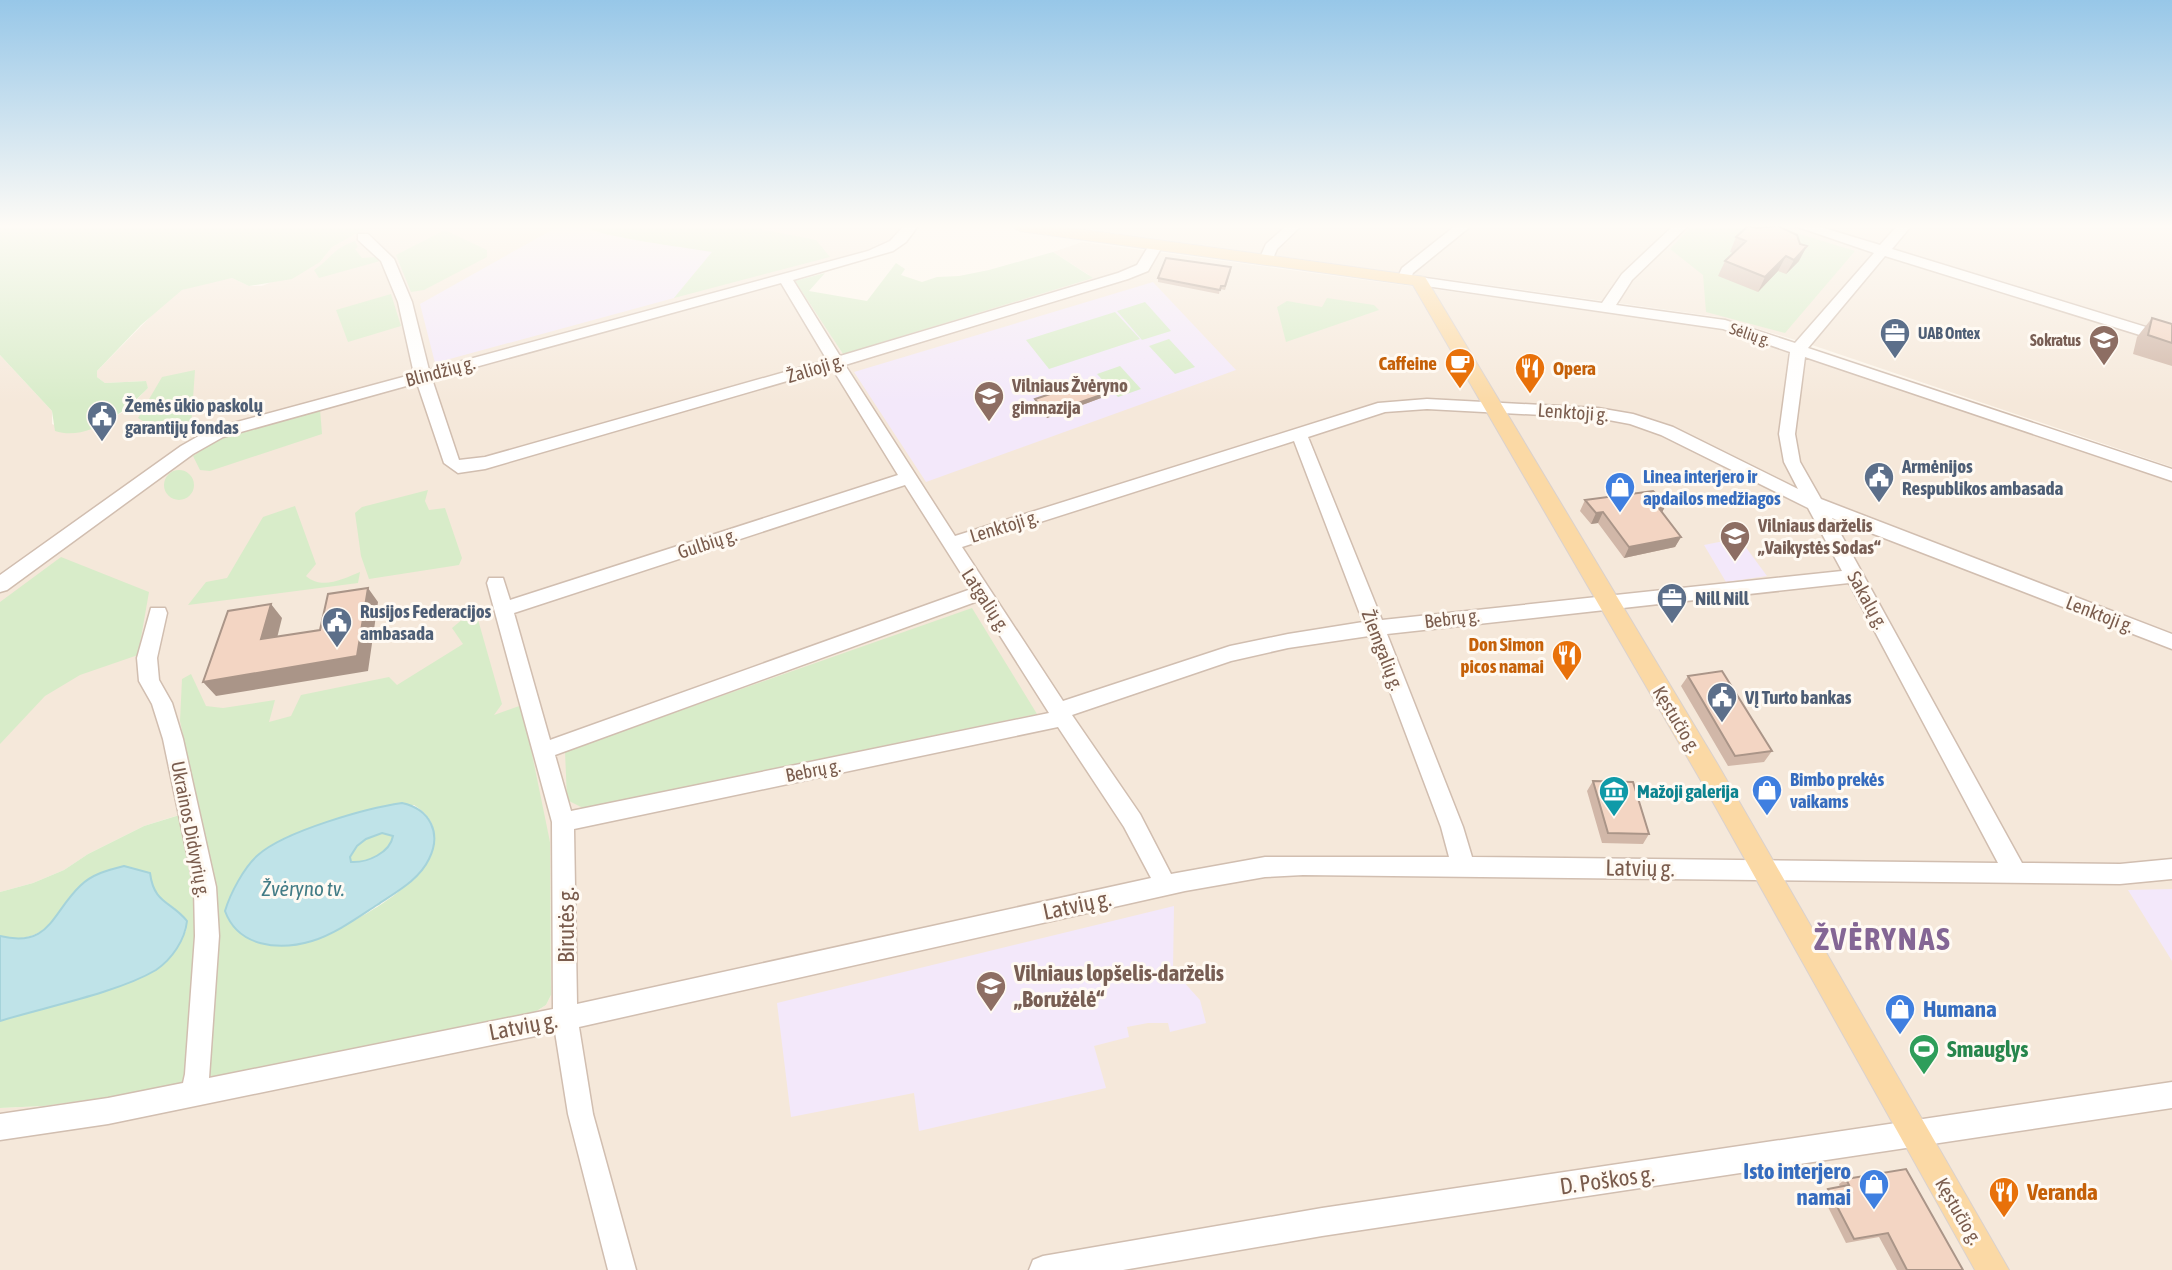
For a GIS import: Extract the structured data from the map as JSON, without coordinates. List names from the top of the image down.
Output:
{
  "streets": {
    "main road": ["Kęstučio g."],
    "street": [
      "Sėlių g.",
      "Žalioji g.",
      "Blindžių g.",
      "Lenktoji g.",
      "Gulbių g.",
      "Latgalių g.",
      "Sakalų g.",
      "Bebrų g.",
      "Žiemgalių g.",
      "Ukrainos Didvyrių g.",
      "Latvių g.",
      "Birutės g.",
      "D. Poškos g."
    ]
  },
  "crossings": [
    ["Sėlių g.", "Sakalų g."],
    ["Žalioji g.", "Blindžių g."],
    ["Žalioji g.", "Latgalių g."],
    ["Lenktoji g.", "Latgalių g."],
    ["Lenktoji g.", "Sakalų g."],
    ["Lenktoji g.", "Žiemgalių g."],
    ["Lenktoji g.", "Kęstučio g."],
    ["Gulbių g.", "Latgalių g."],
    ["Gulbių g.", "Birutės g."],
    ["Latgalių g.", "Bebrų g."],
    ["Latgalių g.", "Latvių g."],
    ["Sakalų g.", "Bebrų g."],
    ["Sakalų g.", "Latvių g."],
    ["Bebrų g.", "Žiemgalių g."],
    ["Bebrų g.", "Kęstučio g."],
    ["Bebrų g.", "Birutės g."],
    ["Žiemgalių g.", "Latvių g."],
    ["Kęstučio g.", "Latvių g."],
    ["Kęstučio g.", "D. Poškos g."],
    ["Ukrainos Didvyrių g.", "Latvių g."],
    ["Latvių g.", "Birutės g."]
  ],
  "districts": ["ŽVĖRYNAS"],
  "water": ["Žvėryno tv."],
  "places": {
    "office": ["UAB Ontex", "Nill Nill"],
    "school or university": [
      "Sokratus",
      "Vilniaus Žvėryno gimnazija",
      "Vilniaus darželis „Vaikystės Sodas“",
      "Vilniaus lopšelis-darželis „Boružėlė“"
    ],
    "cafe": ["Caffeine"],
    "restaurant": ["Opera", "Don Simon picos namai", "Veranda"],
    "public building": [
      "Žemės ūkio paskolų garantijų fondas",
      "Armėnijos Respublikos ambasada",
      "Rusijos Federacijos ambasada",
      "VĮ Turto bankas"
    ],
    "shop": [
      "Linea interjero ir apdailos medžiagos",
      "Bimbo prekės vaikams",
      "Humana",
      "Isto interjero namai"
    ],
    "museum": ["Mažoji galerija"],
    "sports": ["Smauglys"]
  }
}
